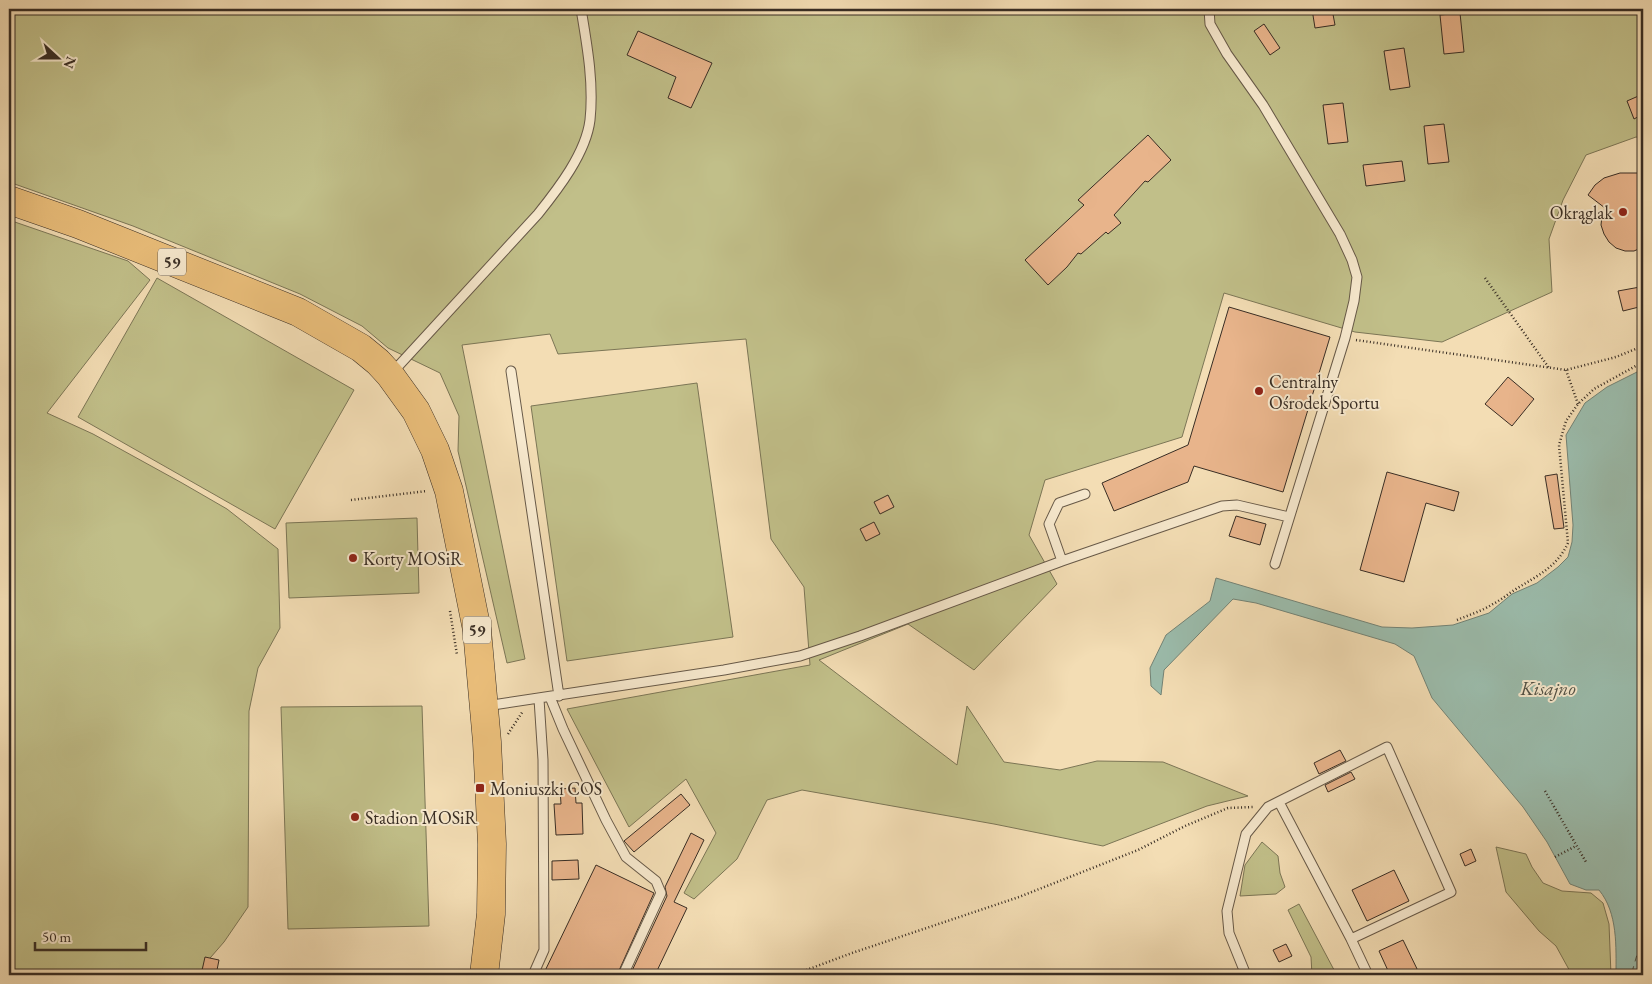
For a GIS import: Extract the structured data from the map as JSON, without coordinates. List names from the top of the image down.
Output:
{
  "streets": {
    "main road": ["59"]
  },
  "water": ["Kisajno"],
  "places": {
    "other": [
      "Okrąglak",
      "Centralny Ośrodek Sportu",
      "Korty MOSiR",
      "Stadion MOSiR"
    ],
    "transit": ["Moniuszki COS"]
  },
  "scale_bar": "50 m",
  "north": "right"
}
